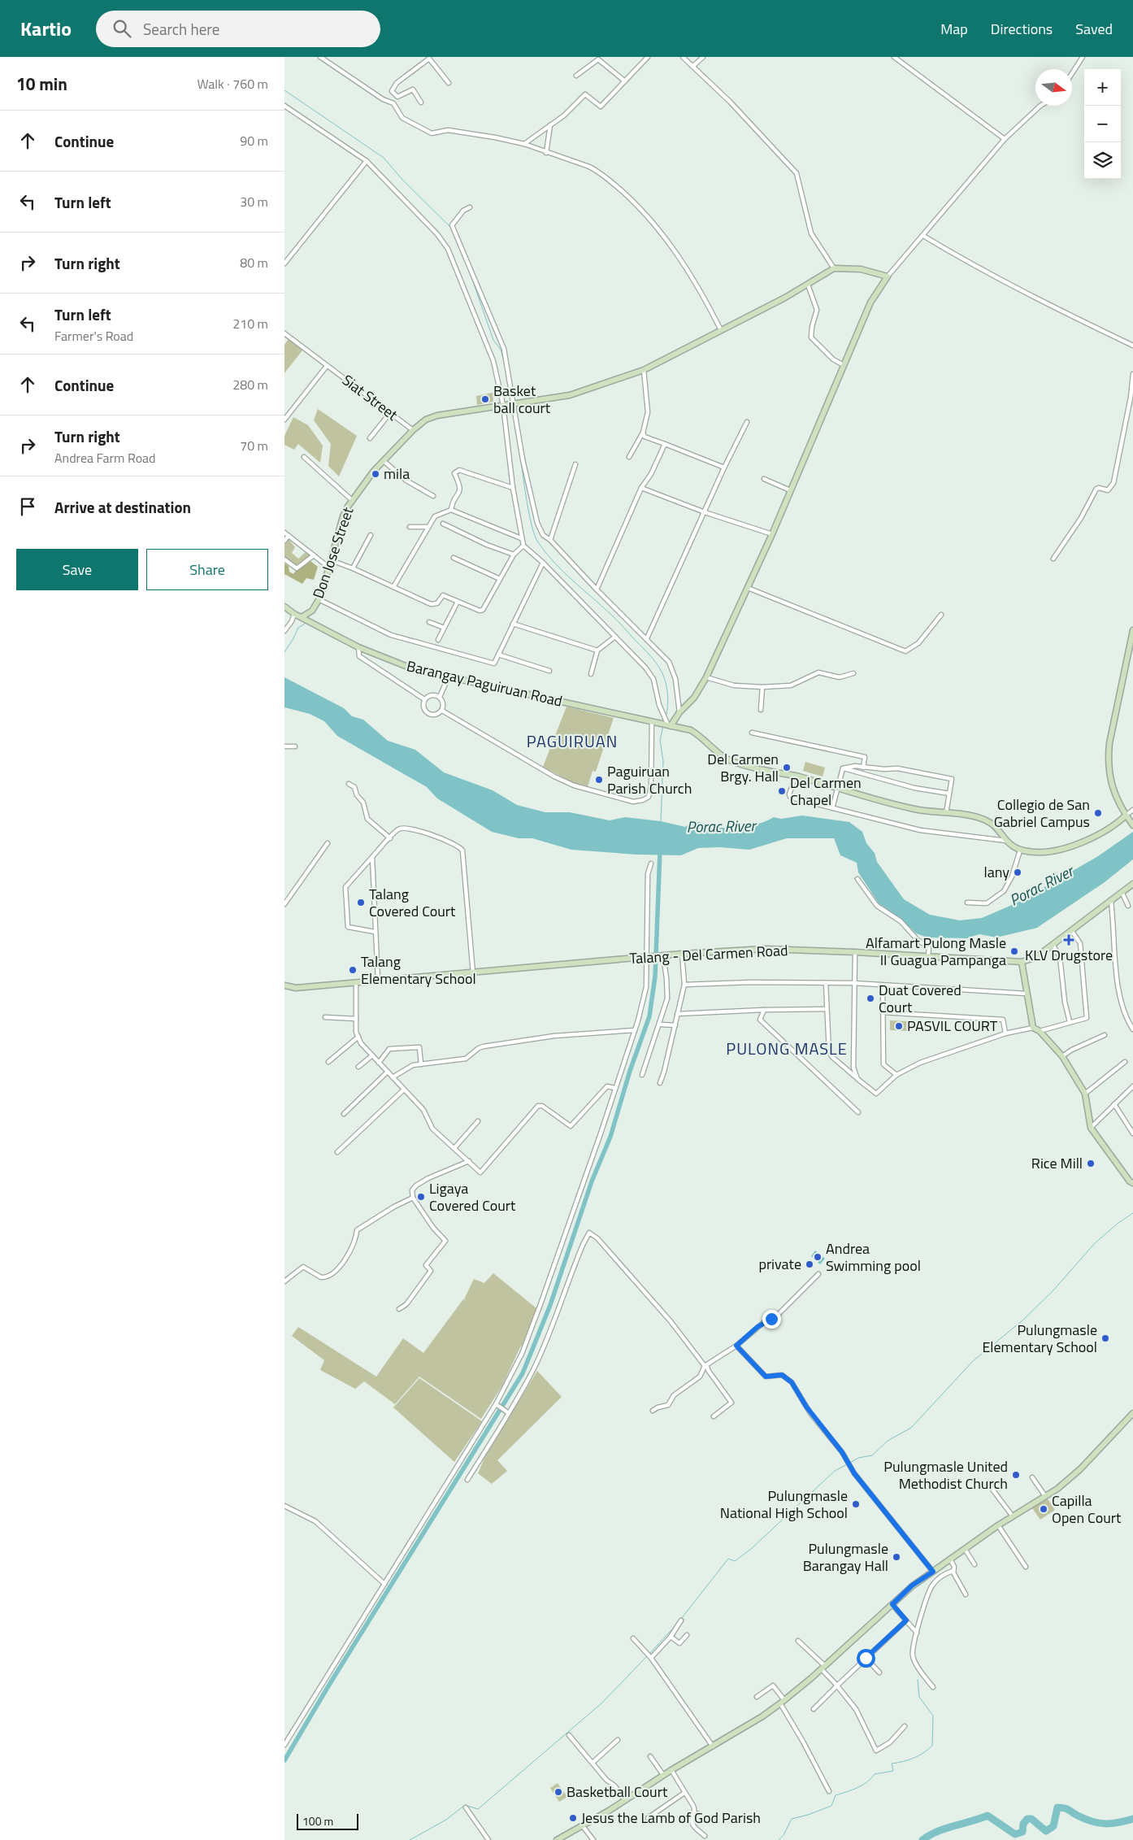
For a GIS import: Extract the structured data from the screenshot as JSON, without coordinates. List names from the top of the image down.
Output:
{
  "streets": {
    "street": [
      "Siat Street",
      "Don Jose Street",
      "Barangay Paguiruan Road",
      "Talang - Del Carmen Road"
    ]
  },
  "crossings": [
    ["Siat Street", "Don Jose Street"],
    ["Don Jose Street", "Barangay Paguiruan Road"]
  ],
  "districts": ["PAGUIRUAN", "PULONG MASLE"],
  "water": ["Porac River"],
  "places": {
    "other": [
      "Basket ball court",
      "mila",
      "Del Carmen Brgy. Hall",
      "Paguiruan Parish Church",
      "Del Carmen Chapel",
      "Collegio de San Gabriel Campus",
      "lany",
      "Talang Covered Court",
      "Alfamart Pulong Masle II Guagua Pampanga",
      "Talang Elementary School",
      "Duat Covered Court",
      "PASVIL COURT",
      "Rice Mill",
      "Ligaya Covered Court",
      "Andrea Swimming pool",
      "private",
      "Pulungmasle Elementary School",
      "Pulungmasle United Methodist Church",
      "Pulungmasle National High School",
      "Capilla Open Court",
      "Pulungmasle Barangay Hall",
      "Basketball Court",
      "Jesus the Lamb of God Parish"
    ],
    "health": ["KLV Drugstore"]
  },
  "scale_bar": "100 m",
  "north": "right",
  "page": {
    "header": "Kartio",
    "search": "Search here",
    "nav": ["Map", "Directions", "Saved"],
    "heading": ["10 min", "Walk · 760 m"],
    "map_buttons": ["+", "−"],
    "list": [
      ["Continue", "90 m"],
      ["Turn left", "30 m"],
      ["Turn right", "80 m"],
      ["Turn left", "Farmer's Road", "210 m"],
      ["Continue", "280 m"],
      ["Turn right", "Andrea Farm Road", "70 m"],
      "Arrive at destination"
    ],
    "buttons": ["Save", "Share"],
    "scale": "100 m"
  }
}
